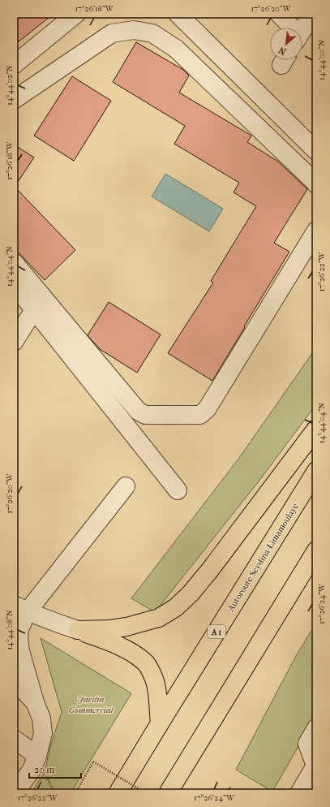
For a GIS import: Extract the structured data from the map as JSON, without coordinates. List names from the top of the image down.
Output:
{
  "streets": {
    "highway": ["Autoroute Seydina-Limamoulaye", "A 1"]
  },
  "parks": ["Jardin Commercial"],
  "scale_bar": "20 m",
  "north": "bottom left",
  "coordinates": [
    "17°26'18\"W",
    "17°26'20\"W",
    "14°44'00\"N",
    "14°44'02\"N",
    "14°44'04\"N",
    "17°26'22\"W",
    "17°26'24\"W",
    "14°44'08\"N"
  ]
}
